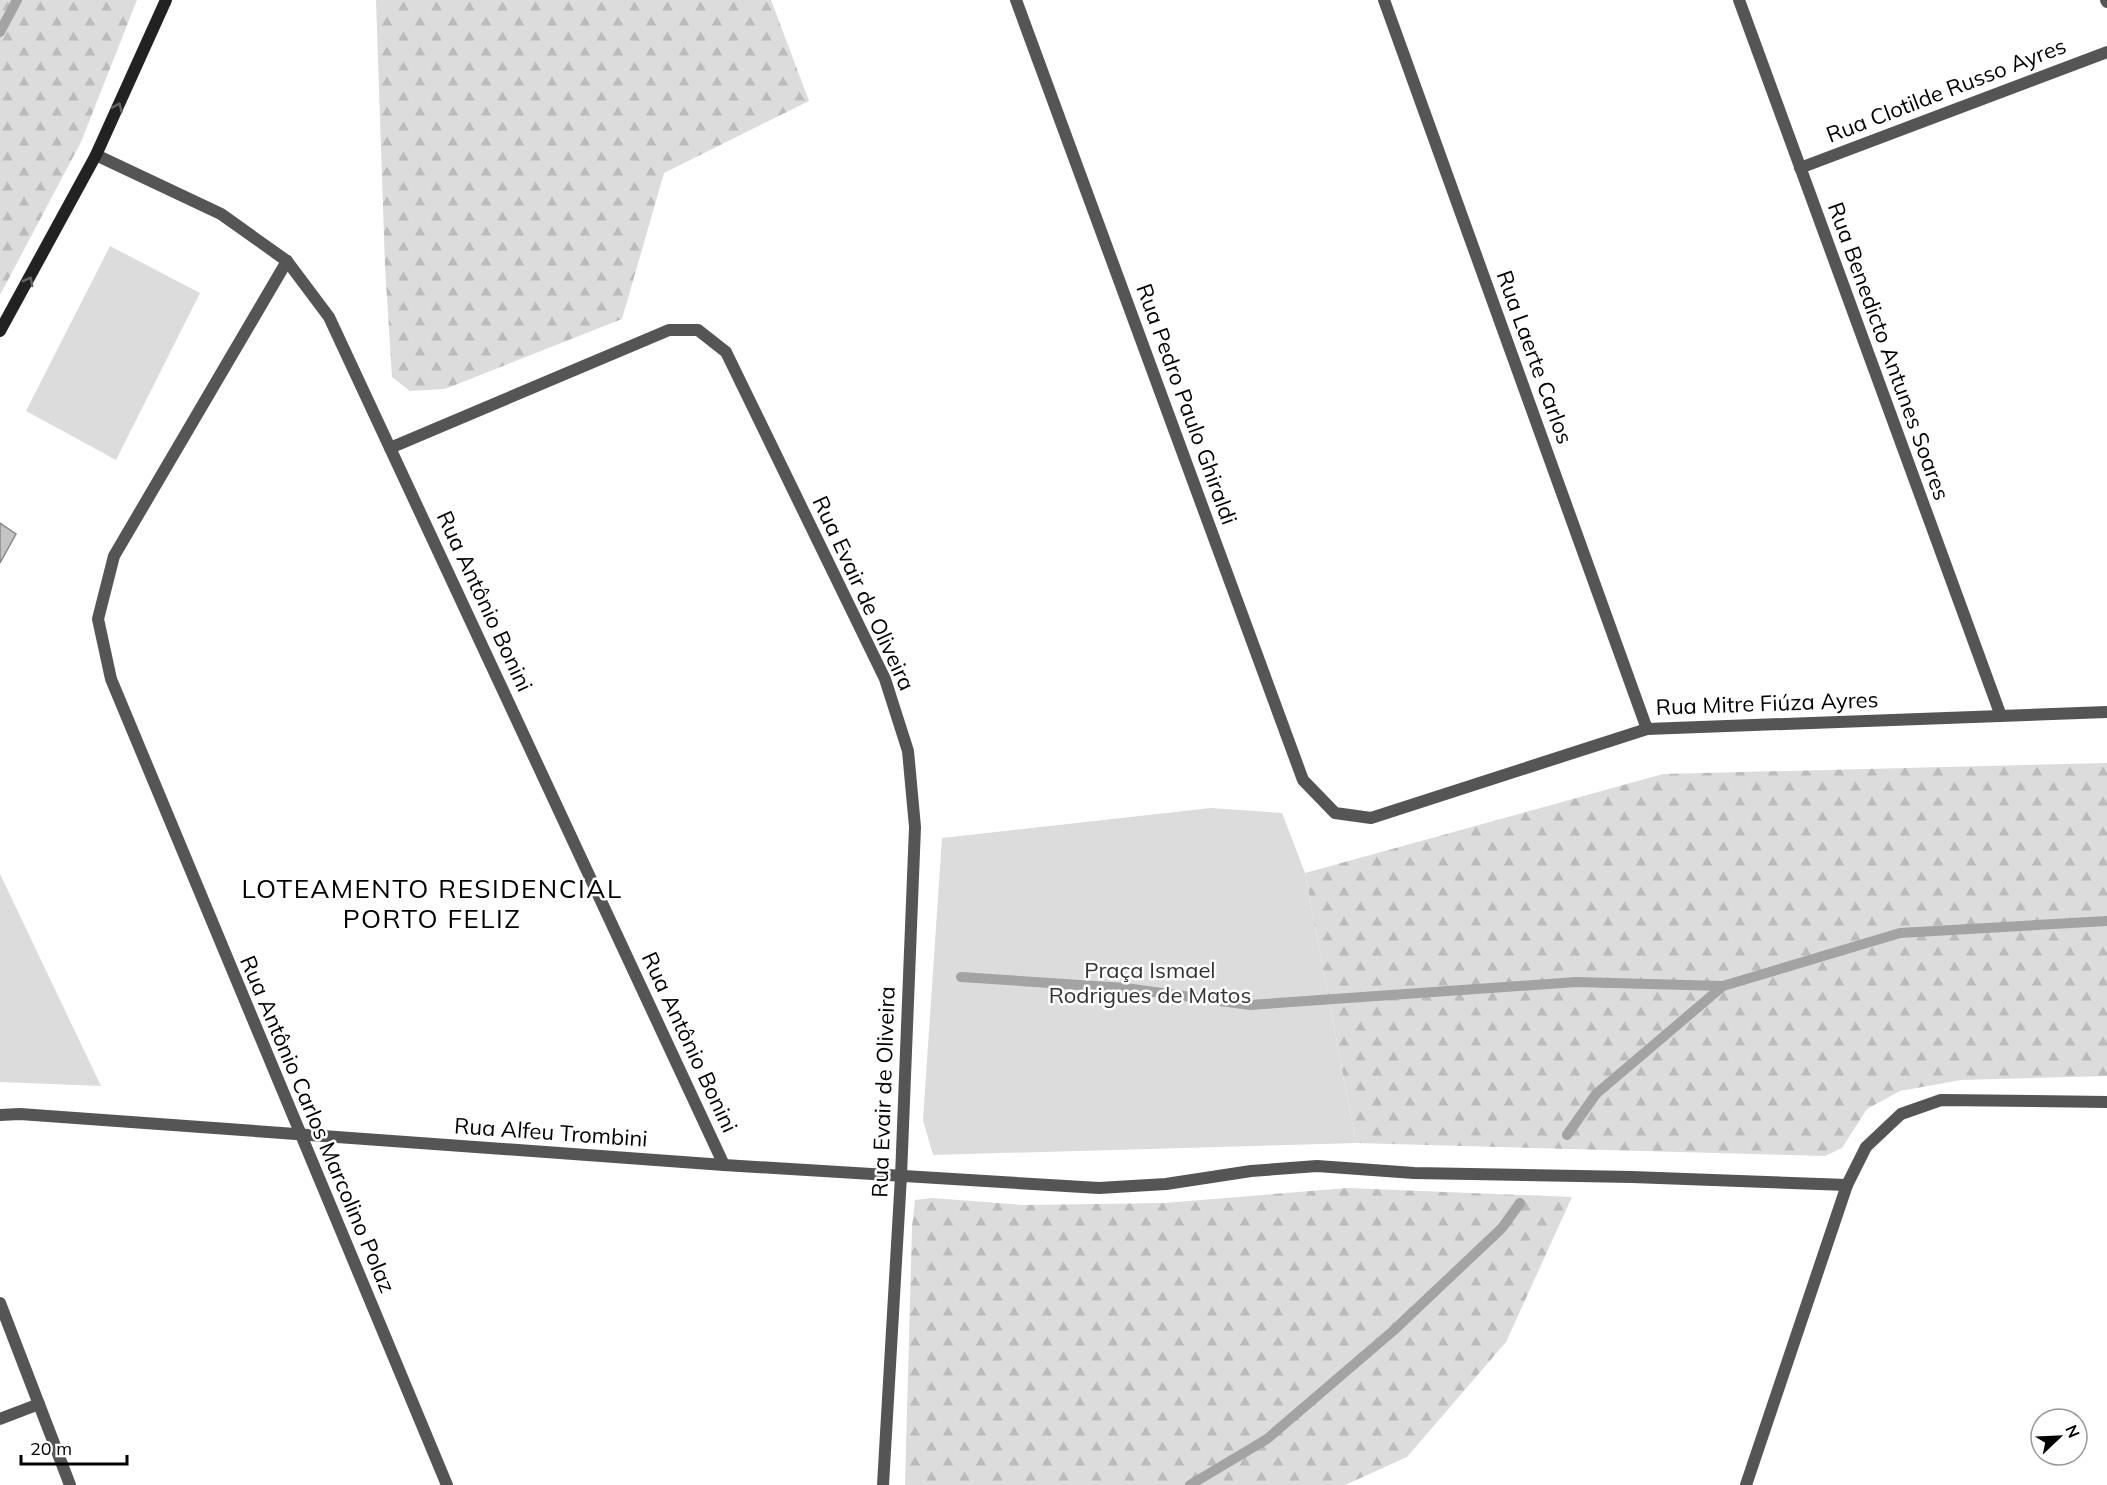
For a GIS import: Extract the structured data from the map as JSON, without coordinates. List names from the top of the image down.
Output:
{
  "streets": {
    "street": [
      "Rua Clotilde Russo Ayres",
      "Rua Benedicto Antunes Soares",
      "Rua Laerte Carlos",
      "Rua Pedro Paulo Ghiraldi",
      "Rua Evair de Oliveira",
      "Rua Antônio Bonini",
      "Rua Mitre Fiúza Ayres",
      "Rua Antônio Carlos Marcolino Polaz",
      "Rua Alfeu Trombini"
    ]
  },
  "crossings": [
    ["Rua Clotilde Russo Ayres", "Rua Benedicto Antunes Soares"],
    ["Rua Benedicto Antunes Soares", "Rua Mitre Fiúza Ayres"],
    ["Rua Laerte Carlos", "Rua Mitre Fiúza Ayres"],
    ["Rua Pedro Paulo Ghiraldi", "Rua Mitre Fiúza Ayres"],
    ["Rua Evair de Oliveira", "Rua Antônio Bonini"],
    ["Rua Evair de Oliveira", "Rua Alfeu Trombini"],
    ["Rua Antônio Bonini", "Rua Antônio Carlos Marcolino Polaz"],
    ["Rua Antônio Bonini", "Rua Alfeu Trombini"],
    ["Rua Antônio Carlos Marcolino Polaz", "Rua Alfeu Trombini"]
  ],
  "districts": ["LOTEAMENTO RESIDENCIAL PORTO FELIZ"],
  "parks": ["Praça Ismael Rodrigues de Matos"],
  "scale_bar": "20 m",
  "north": "top right"
}
